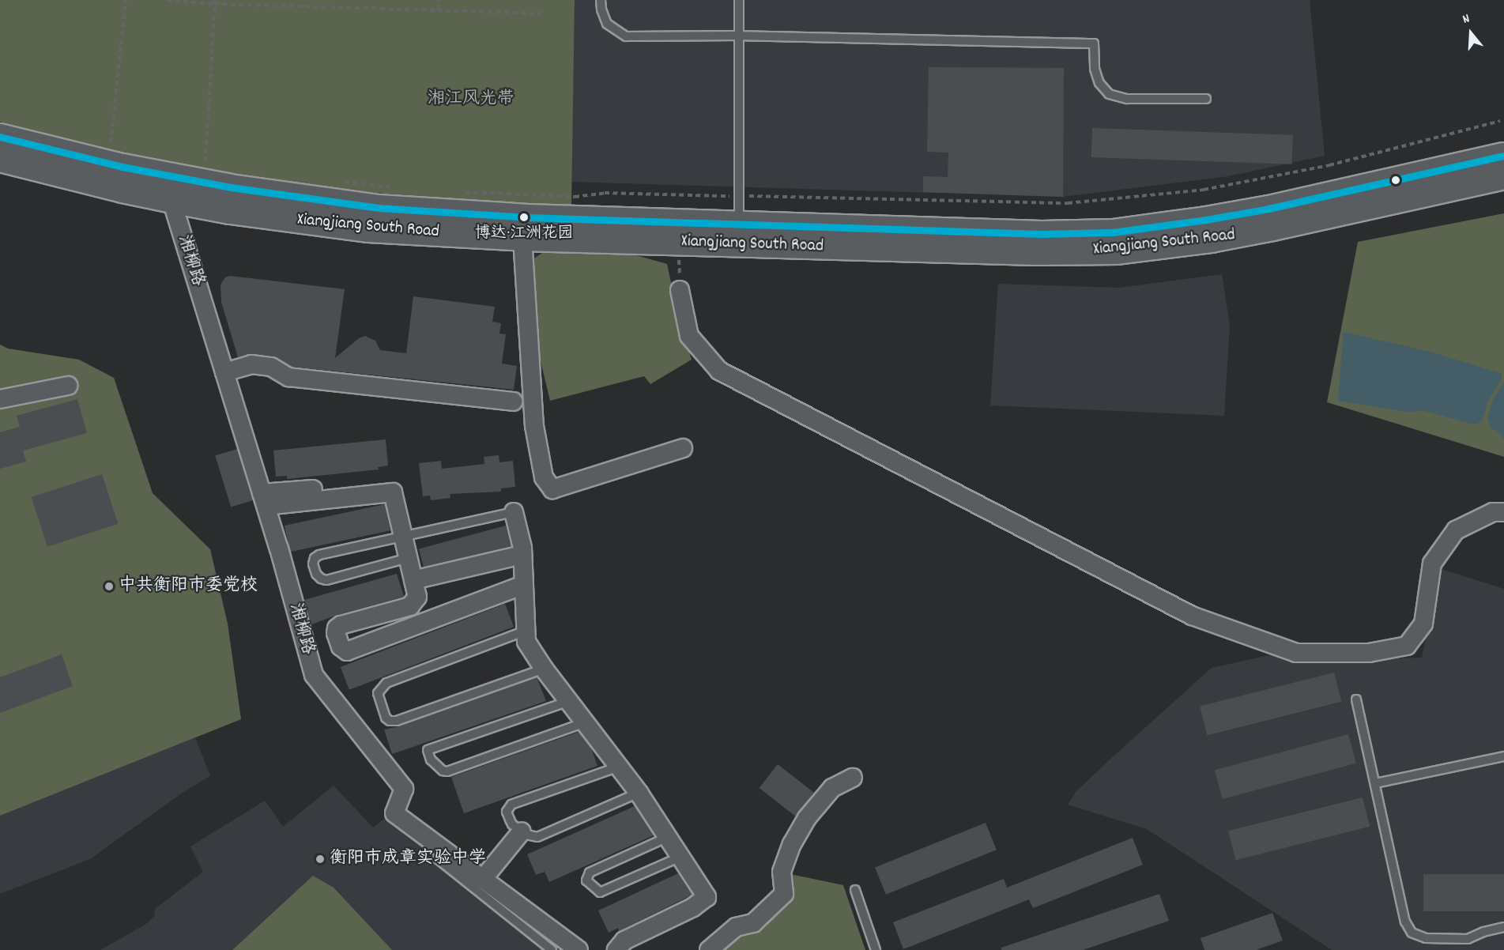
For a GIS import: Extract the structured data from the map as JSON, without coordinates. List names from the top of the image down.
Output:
{
  "streets": {
    "main road": ["Xiangjiang South Road"],
    "street": ["湘柳路"]
  },
  "crossings": [
    ["Xiangjiang South Road", "湘柳路"]
  ],
  "parks": ["湘江风光带"],
  "places": ["博达·江洲花园", "中共衡阳市委党校", "衡阳市成章实验中学"],
  "north": "top"
}
